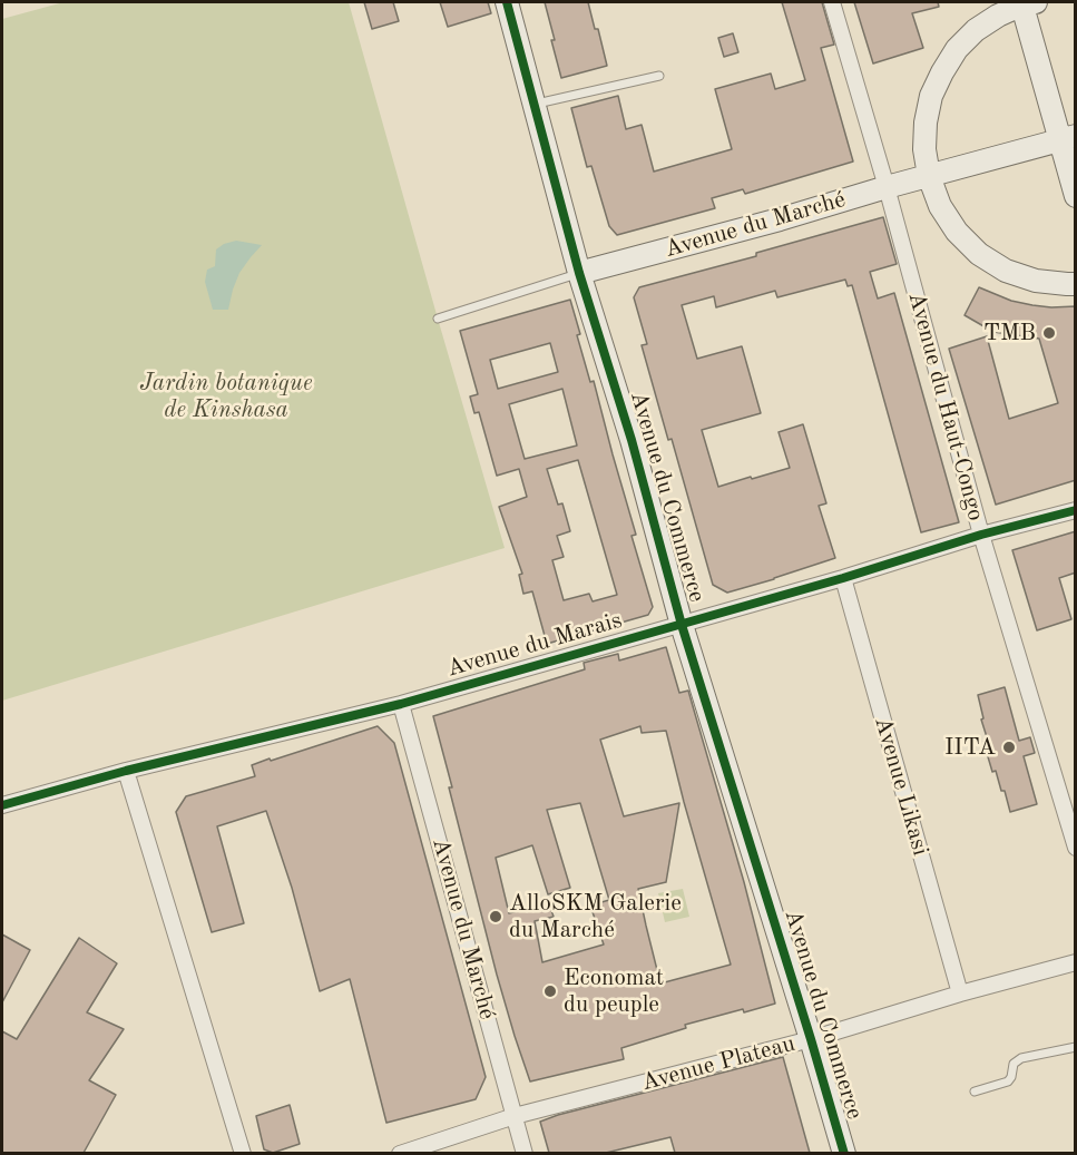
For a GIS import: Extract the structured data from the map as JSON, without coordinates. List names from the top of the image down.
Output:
{
  "streets": {
    "street": [
      "Avenue du Marché",
      "Avenue du Haut-Congo",
      "Avenue du Commerce",
      "Avenue du Marais",
      "Avenue Likasi",
      "Avenue Plateau"
    ]
  },
  "crossings": [
    ["Avenue du Marché", "Avenue du Haut-Congo"],
    ["Avenue du Marché", "Avenue du Commerce"],
    ["Avenue du Marché", "Avenue du Marais"],
    ["Avenue du Marché", "Avenue Plateau"],
    ["Avenue du Haut-Congo", "Avenue du Marais"],
    ["Avenue du Commerce", "Avenue du Marais"],
    ["Avenue du Commerce", "Avenue Plateau"],
    ["Avenue du Marais", "Avenue Likasi"],
    ["Avenue Likasi", "Avenue Plateau"]
  ],
  "parks": ["Jardin botanique de Kinshasa"],
  "places": [
    "TMB",
    "IITA",
    "AlloSKM Galerie du Marché",
    "Economat du peuple"
  ]
}
